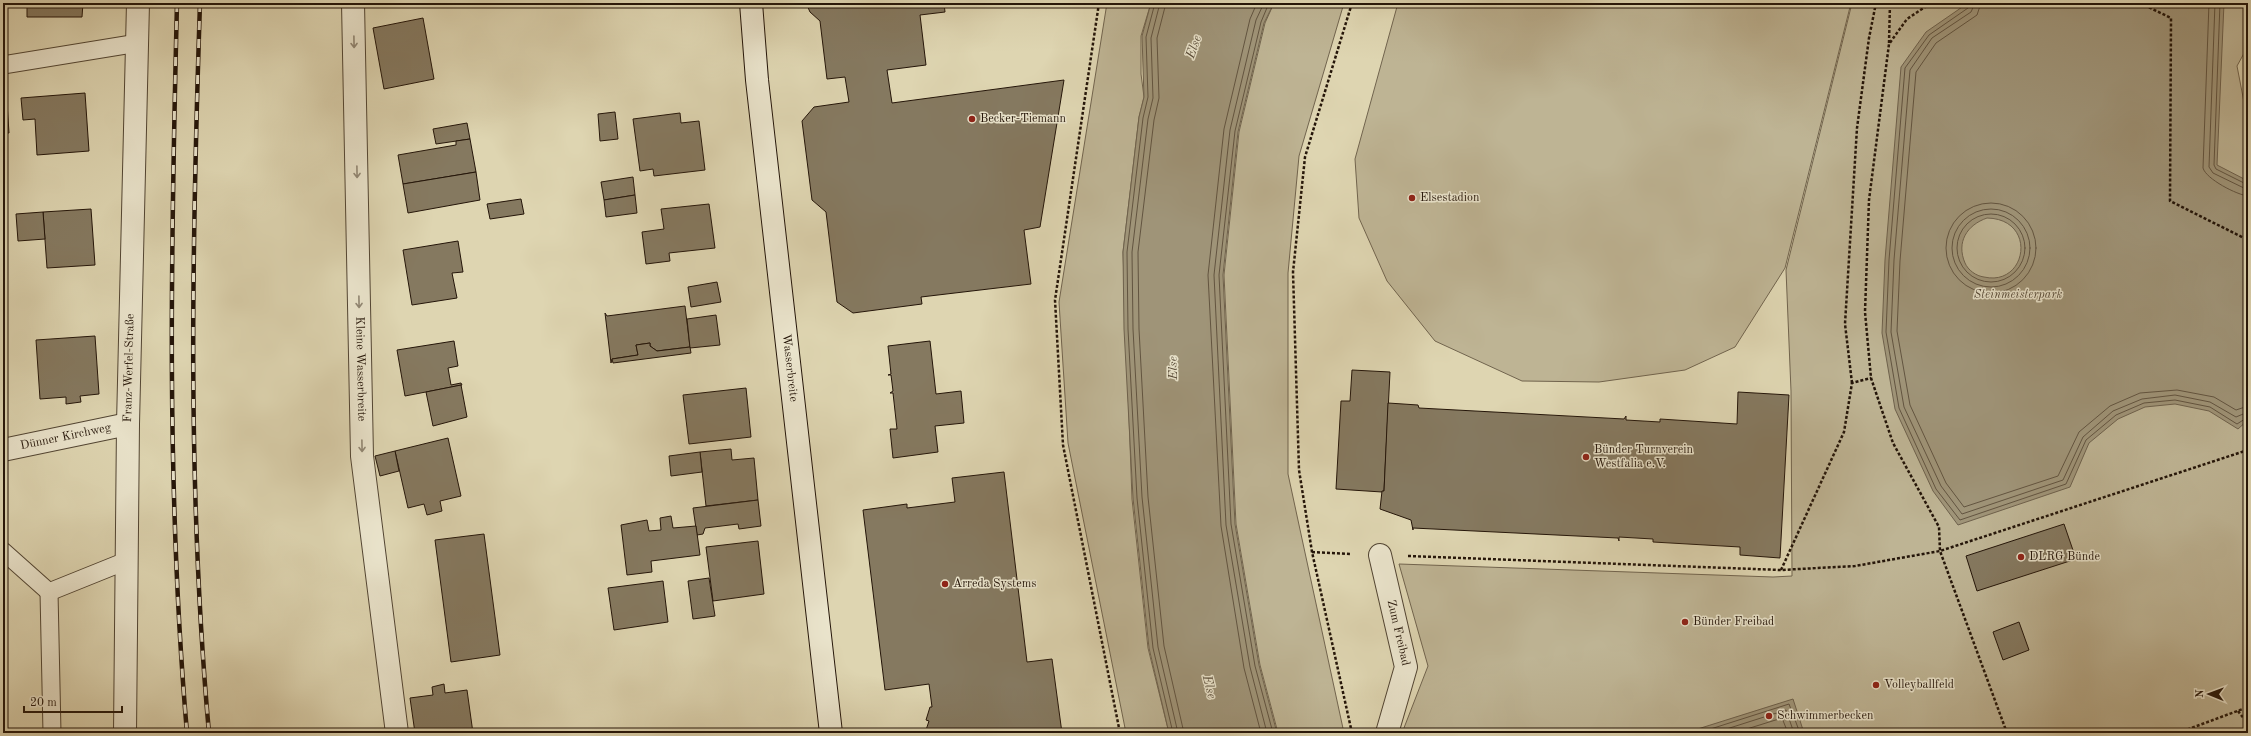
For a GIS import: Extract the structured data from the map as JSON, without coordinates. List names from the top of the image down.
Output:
{
  "streets": {
    "street": [
      "Franz-Werfel-Straße",
      "Wasserbreite",
      "Kleine Wasserbreite",
      "Dünner Kirchweg",
      "Zum Freibad"
    ]
  },
  "crossings": [
    ["Franz-Werfel-Straße", "Dünner Kirchweg"]
  ],
  "one_way": ["Kleine Wasserbreite"],
  "water": ["Else"],
  "parks": ["Steinmeisterpark"],
  "places": [
    "Becker-Tiemann",
    "Elsestadion",
    "Bünder Turnverein Westfalia e.V.",
    "DLRG Bünde",
    "Arreda Systems",
    "Bünder Freibad",
    "Volleyballfeld",
    "Schwimmerbecken"
  ],
  "scale_bar": "20 m",
  "north": "left"
}
